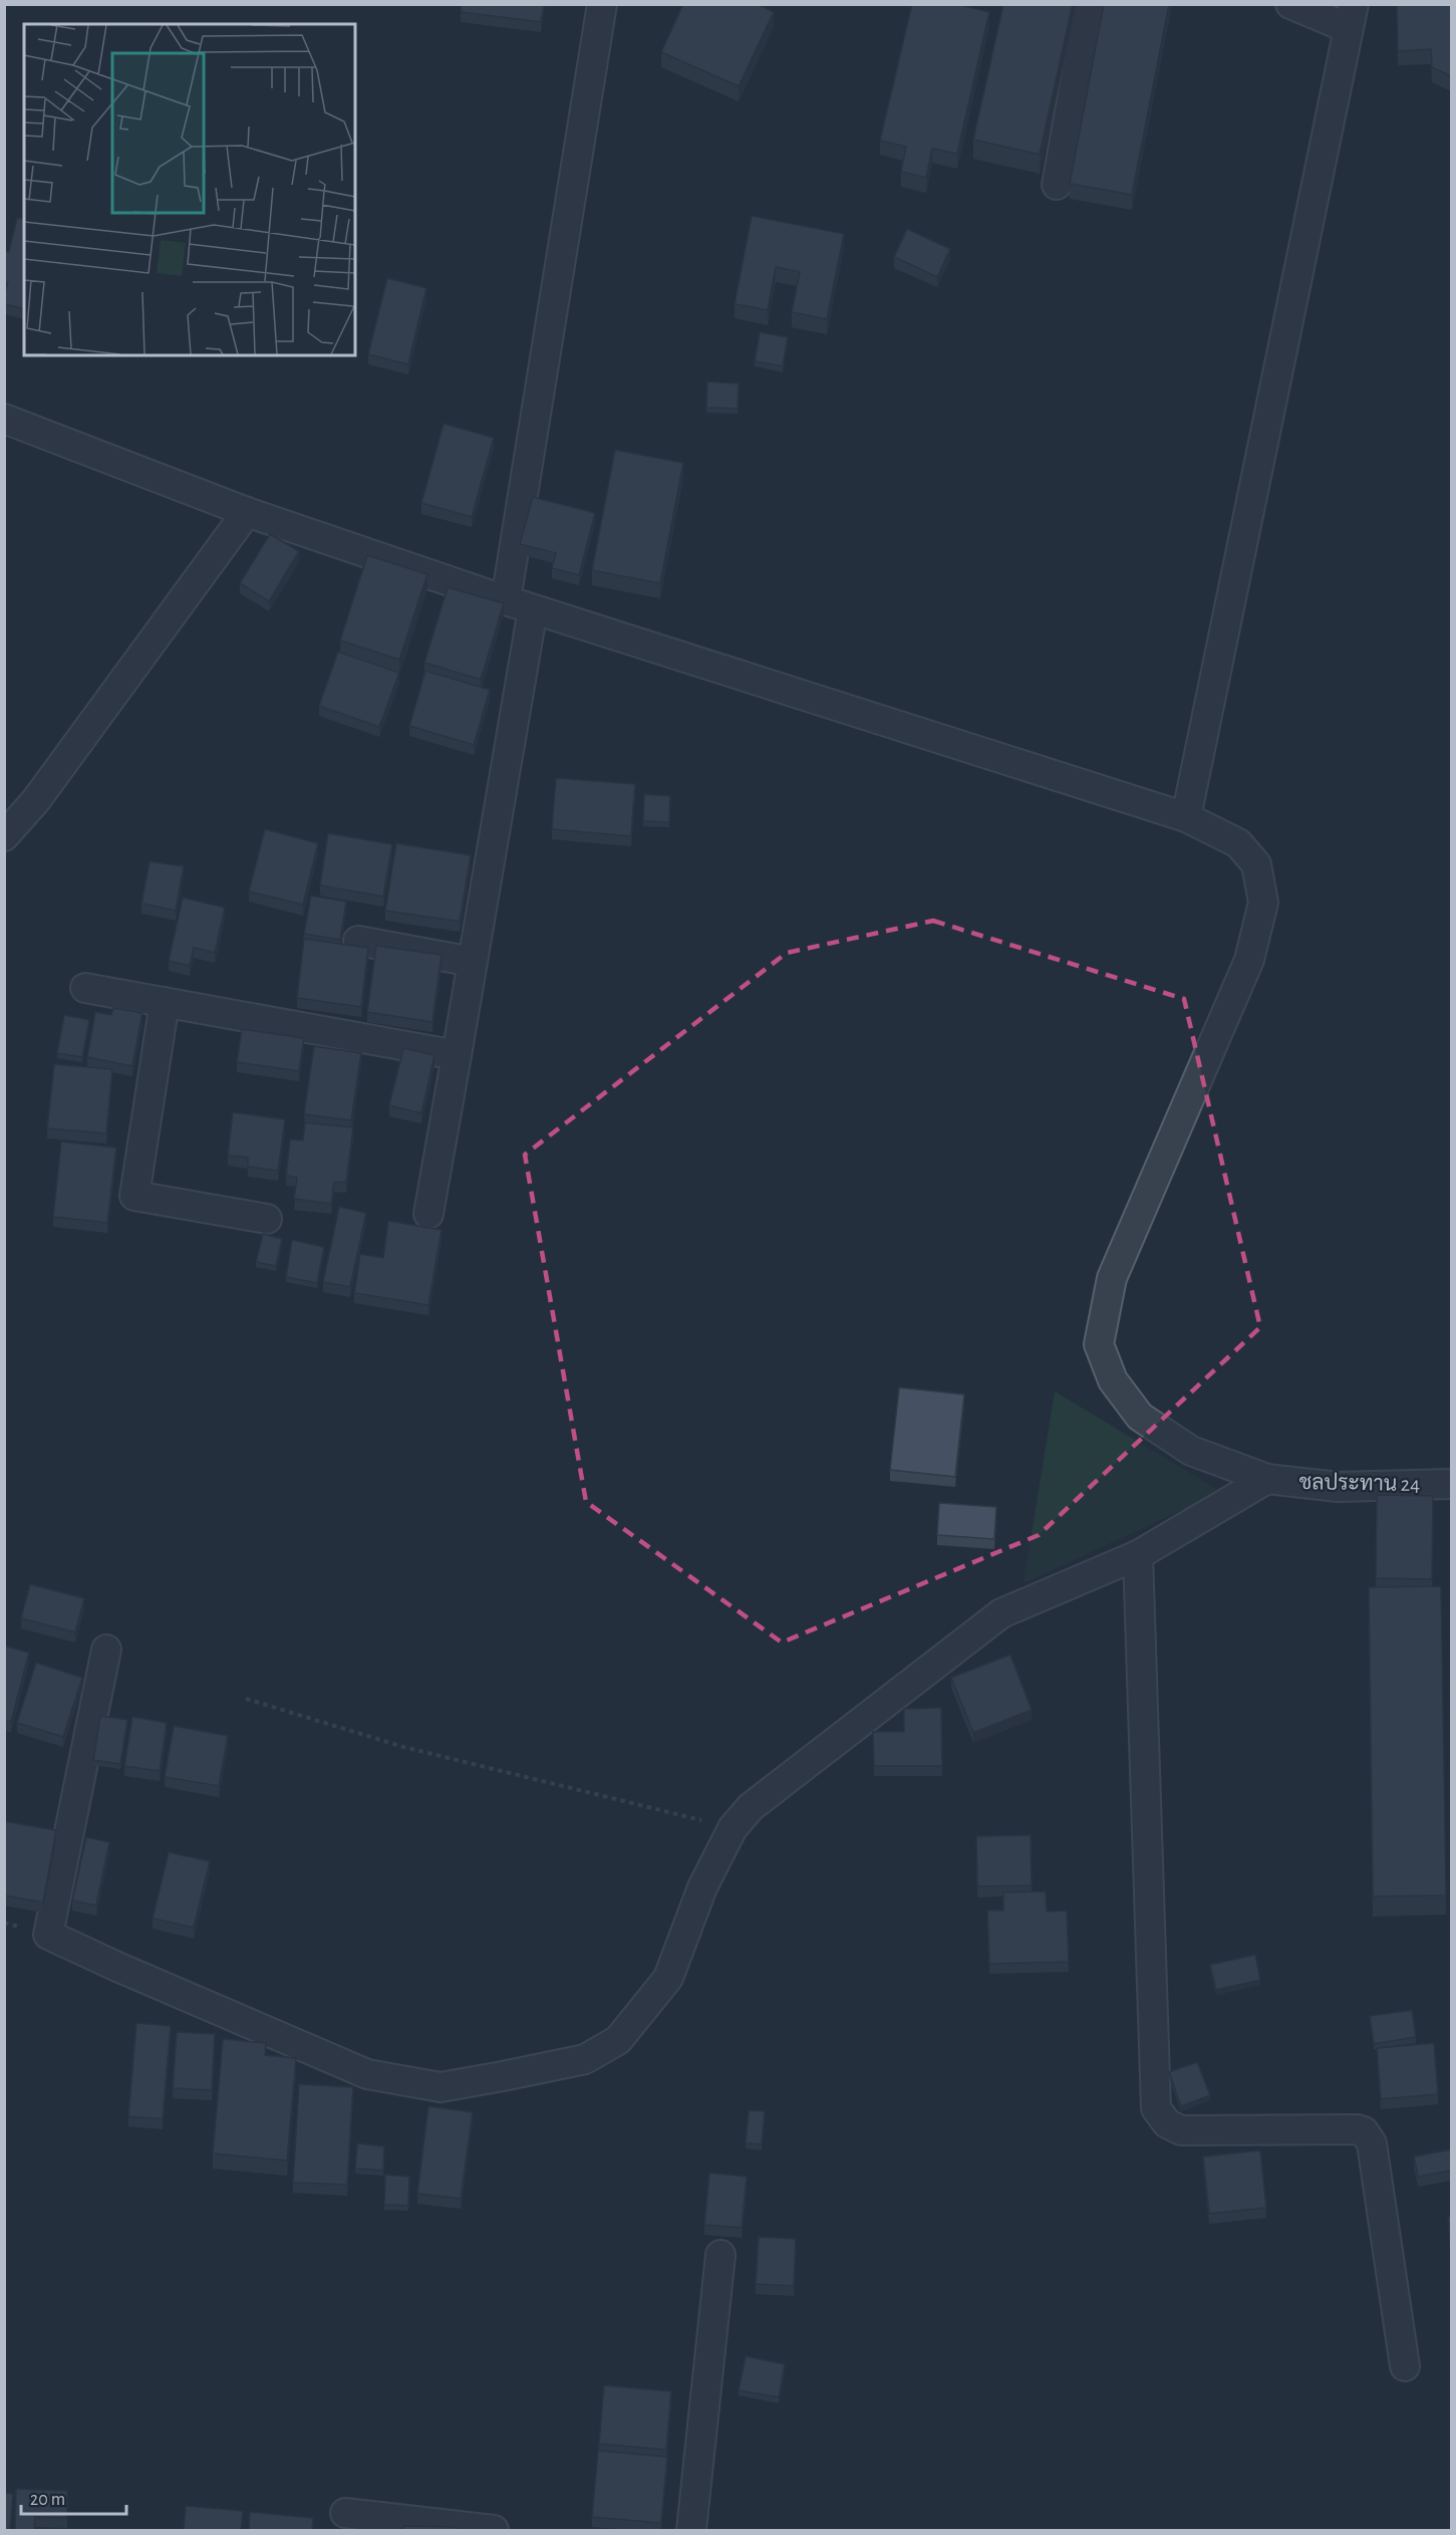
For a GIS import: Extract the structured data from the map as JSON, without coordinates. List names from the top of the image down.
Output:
{
  "streets": {
    "street": ["ชลประทาน 24"]
  },
  "scale_bar": "20 m"
}
